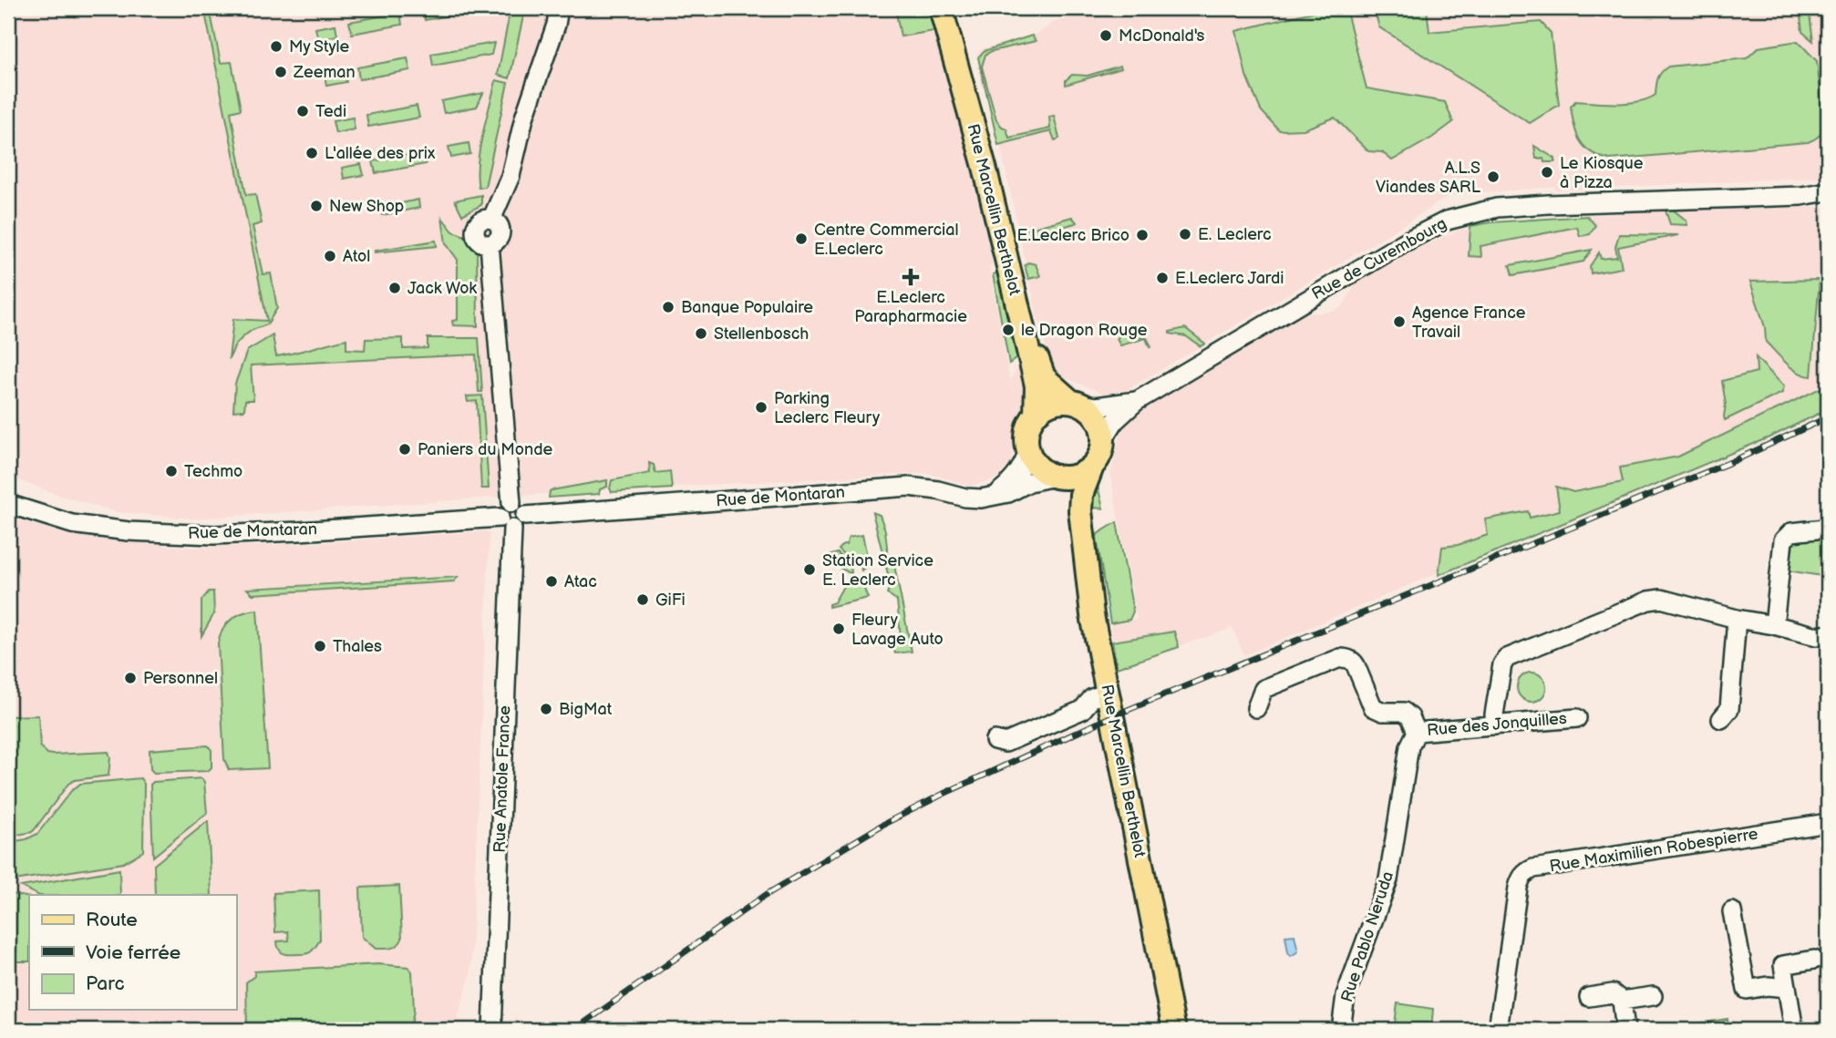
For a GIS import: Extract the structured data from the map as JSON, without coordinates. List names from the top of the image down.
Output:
{
  "streets": {
    "main road": ["Rue Marcellin Berthelot"],
    "street": [
      "Rue de Curembourg",
      "Rue de Montaran",
      "Rue des Jonquilles",
      "Rue Anatole France",
      "Rue Maximilien Robespierre",
      "Rue Pablo Neruda"
    ]
  },
  "crossings": [
    ["Rue Marcellin Berthelot", "Rue de Curembourg"],
    ["Rue Marcellin Berthelot", "Rue de Montaran"],
    ["Rue de Curembourg", "Rue de Montaran"],
    ["Rue de Montaran", "Rue Anatole France"],
    ["Rue des Jonquilles", "Rue Pablo Neruda"]
  ],
  "places": {
    "other": [
      "McDonald's",
      "My Style",
      "Zeeman",
      "Tedi",
      "L'allée des prix",
      "Le Kiosque à Pizza",
      "A.L.S Viandes SARL",
      "New Shop",
      "E. Leclerc",
      "E.Leclerc Brico",
      "Centre Commercial E.Leclerc",
      "Atol",
      "E.Leclerc Jardi",
      "Jack Wok",
      "Banque Populaire",
      "Agence France Travail",
      "le Dragon Rouge",
      "Stellenbosch",
      "Parking Leclerc Fleury",
      "Paniers du Monde",
      "Techmo",
      "Station Service E. Leclerc",
      "Atac",
      "GiFi",
      "Fleury Lavage Auto",
      "Thales",
      "Personnel",
      "BigMat"
    ],
    "health": ["E.Leclerc Parapharmacie"]
  },
  "legend": ["Route", "Voie ferrée", "Parc"]
}
